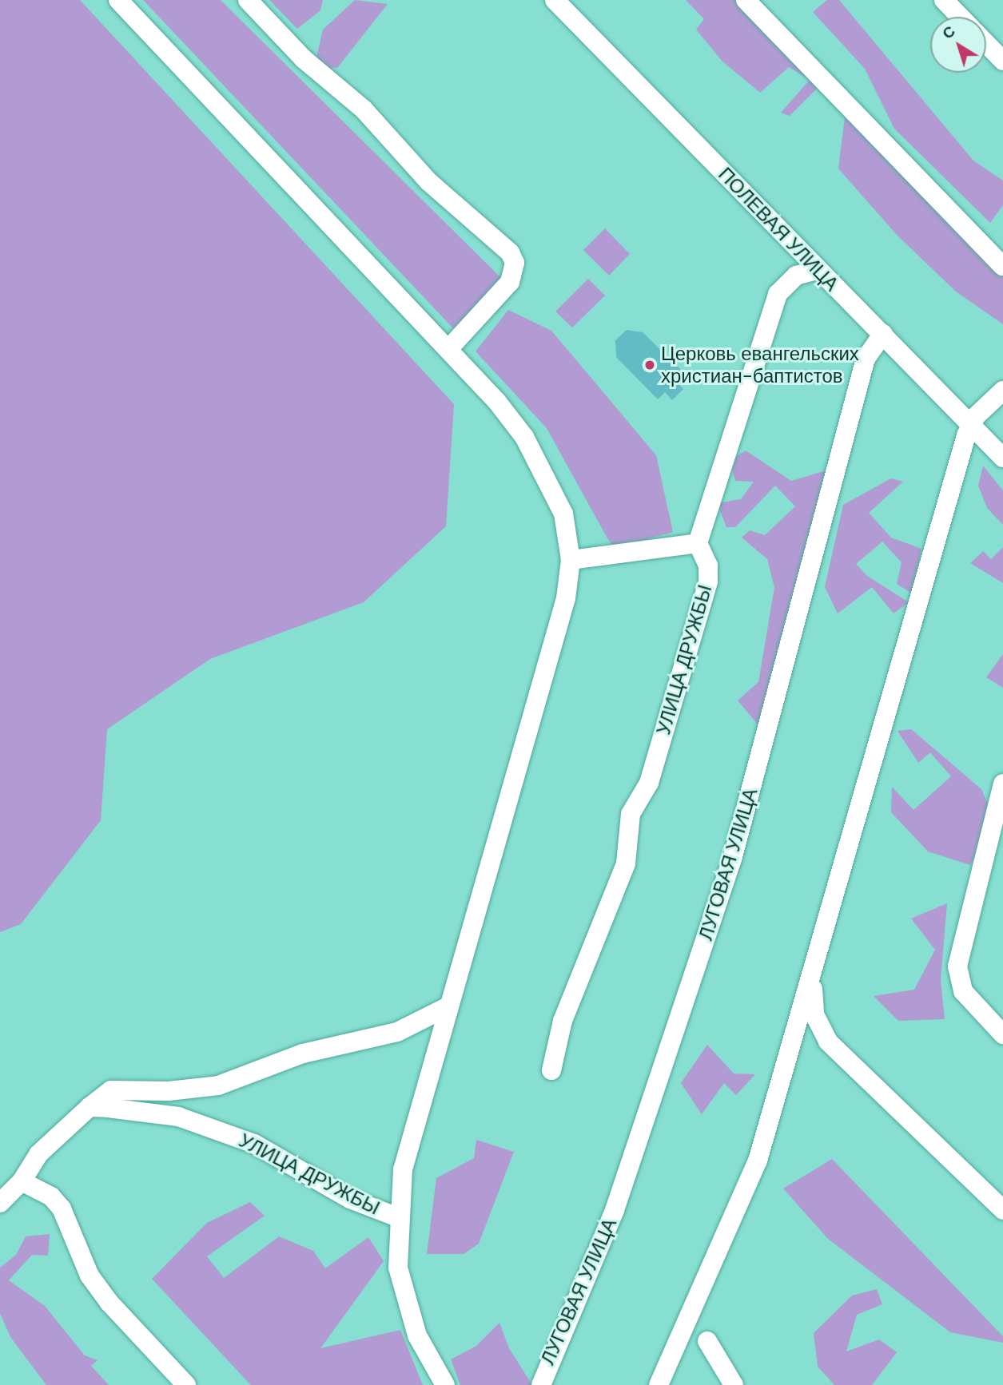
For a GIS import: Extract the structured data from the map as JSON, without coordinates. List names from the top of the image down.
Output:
{
  "streets": {
    "street": ["ПОЛЕВАЯ УЛИЦА", "УЛИЦА ДРУЖБЫ", "ЛУГОВАЯ УЛИЦА"]
  },
  "crossings": [
    ["ПОЛЕВАЯ УЛИЦА", "ЛУГОВАЯ УЛИЦА"]
  ],
  "places": ["Церковь евангельских христиан-баптистов"],
  "north": "top left"
}
